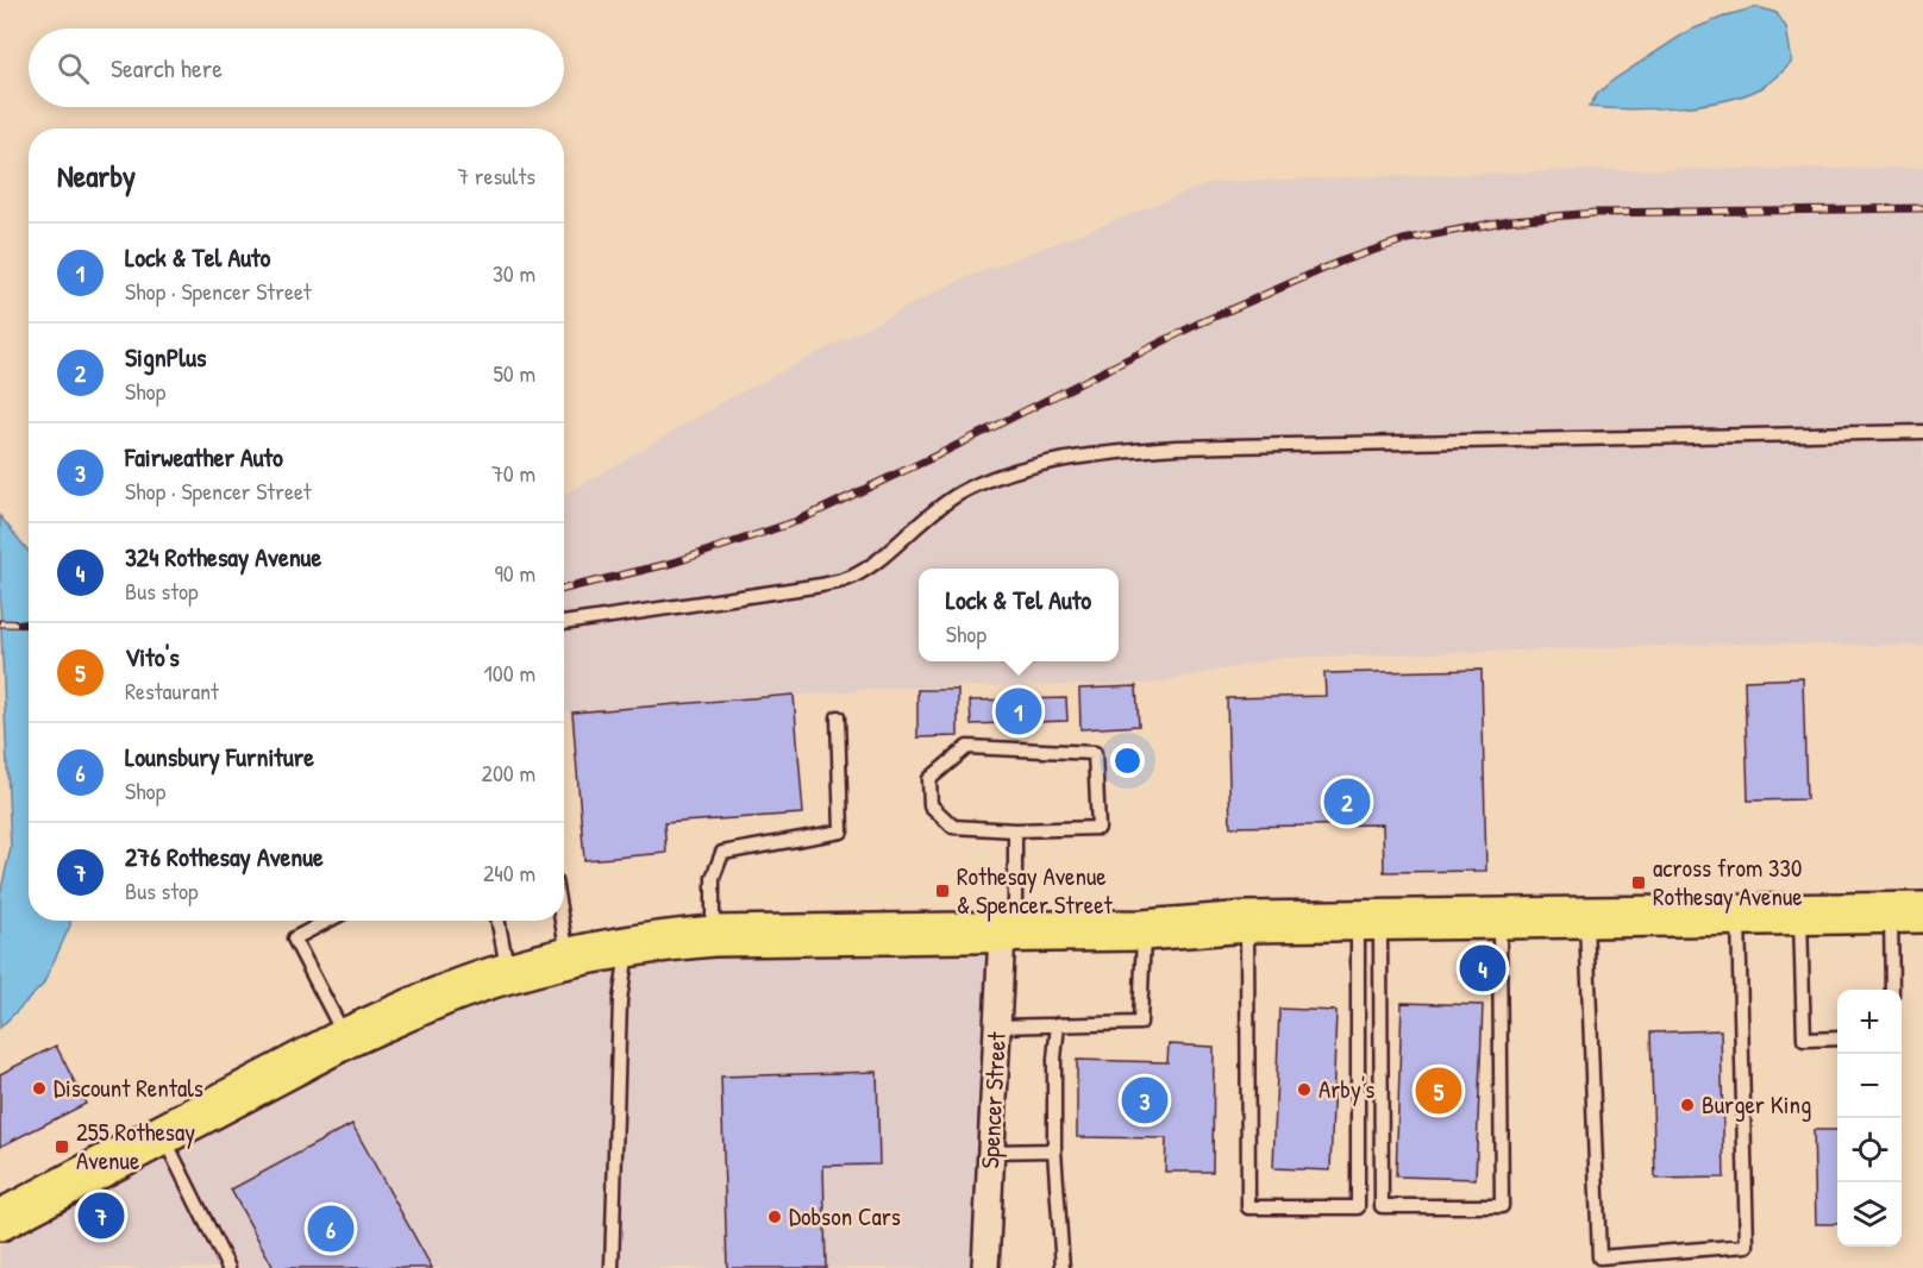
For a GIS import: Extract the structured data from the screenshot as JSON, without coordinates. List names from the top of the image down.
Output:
{
  "streets": {
    "street": ["Spencer Street"]
  },
  "places": {
    "transit": ["across from 330 Rothesay Avenue", "Rothesay Avenue & Spencer Street", "255 Rothesay Avenue"],
    "other": [
      "Discount Rentals",
      "Arby's",
      "Burger King",
      "Dobson Cars"
    ]
  },
  "page": {
    "search": "Search here",
    "heading": ["Nearby", "7 results"],
    "list": [
      {
        "mark": "1",
        "name": "Lock & Tel Auto",
        "note": "Shop · Spencer Street",
        "value": "30 m"
      },
      {
        "mark": "2",
        "name": "SignPlus",
        "note": "Shop",
        "value": "50 m"
      },
      {
        "mark": "3",
        "name": "Fairweather Auto",
        "note": "Shop · Spencer Street",
        "value": "70 m"
      },
      {
        "mark": "4",
        "name": "324 Rothesay Avenue",
        "note": "Bus stop",
        "value": "90 m"
      },
      {
        "mark": "5",
        "name": "Vito's",
        "note": "Restaurant",
        "value": "100 m"
      },
      {
        "mark": "6",
        "name": "Lounsbury Furniture",
        "note": "Shop",
        "value": "200 m"
      },
      {
        "mark": "7",
        "name": "276 Rothesay Avenue",
        "note": "Bus stop",
        "value": "240 m"
      }
    ],
    "popup": ["Lock & Tel Auto", "Shop"],
    "pins": [
      "1",
      "2",
      "4",
      "5",
      "3",
      "7",
      "6"
    ],
    "map_buttons": ["+", "−"]
  }
}
